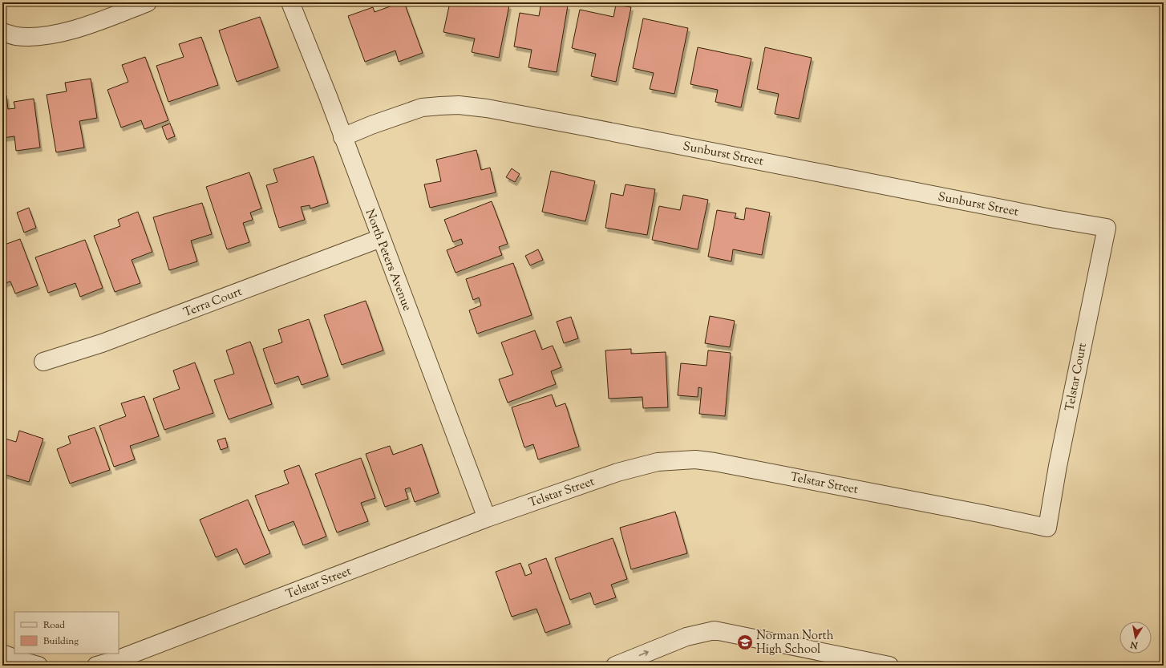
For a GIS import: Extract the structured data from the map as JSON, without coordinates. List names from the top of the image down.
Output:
{
  "streets": {
    "street": [
      "Sunburst Street",
      "North Peters Avenue",
      "Terra Court",
      "Telstar Court",
      "Telstar Street"
    ]
  },
  "crossings": [
    ["Sunburst Street", "North Peters Avenue"],
    ["Sunburst Street", "Telstar Court"],
    ["North Peters Avenue", "Terra Court"],
    ["North Peters Avenue", "Telstar Street"],
    ["Telstar Court", "Telstar Street"]
  ],
  "places": {
    "school or university": ["Norman North High School"]
  },
  "legend": ["Road", "Building"],
  "north": "bottom"
}
